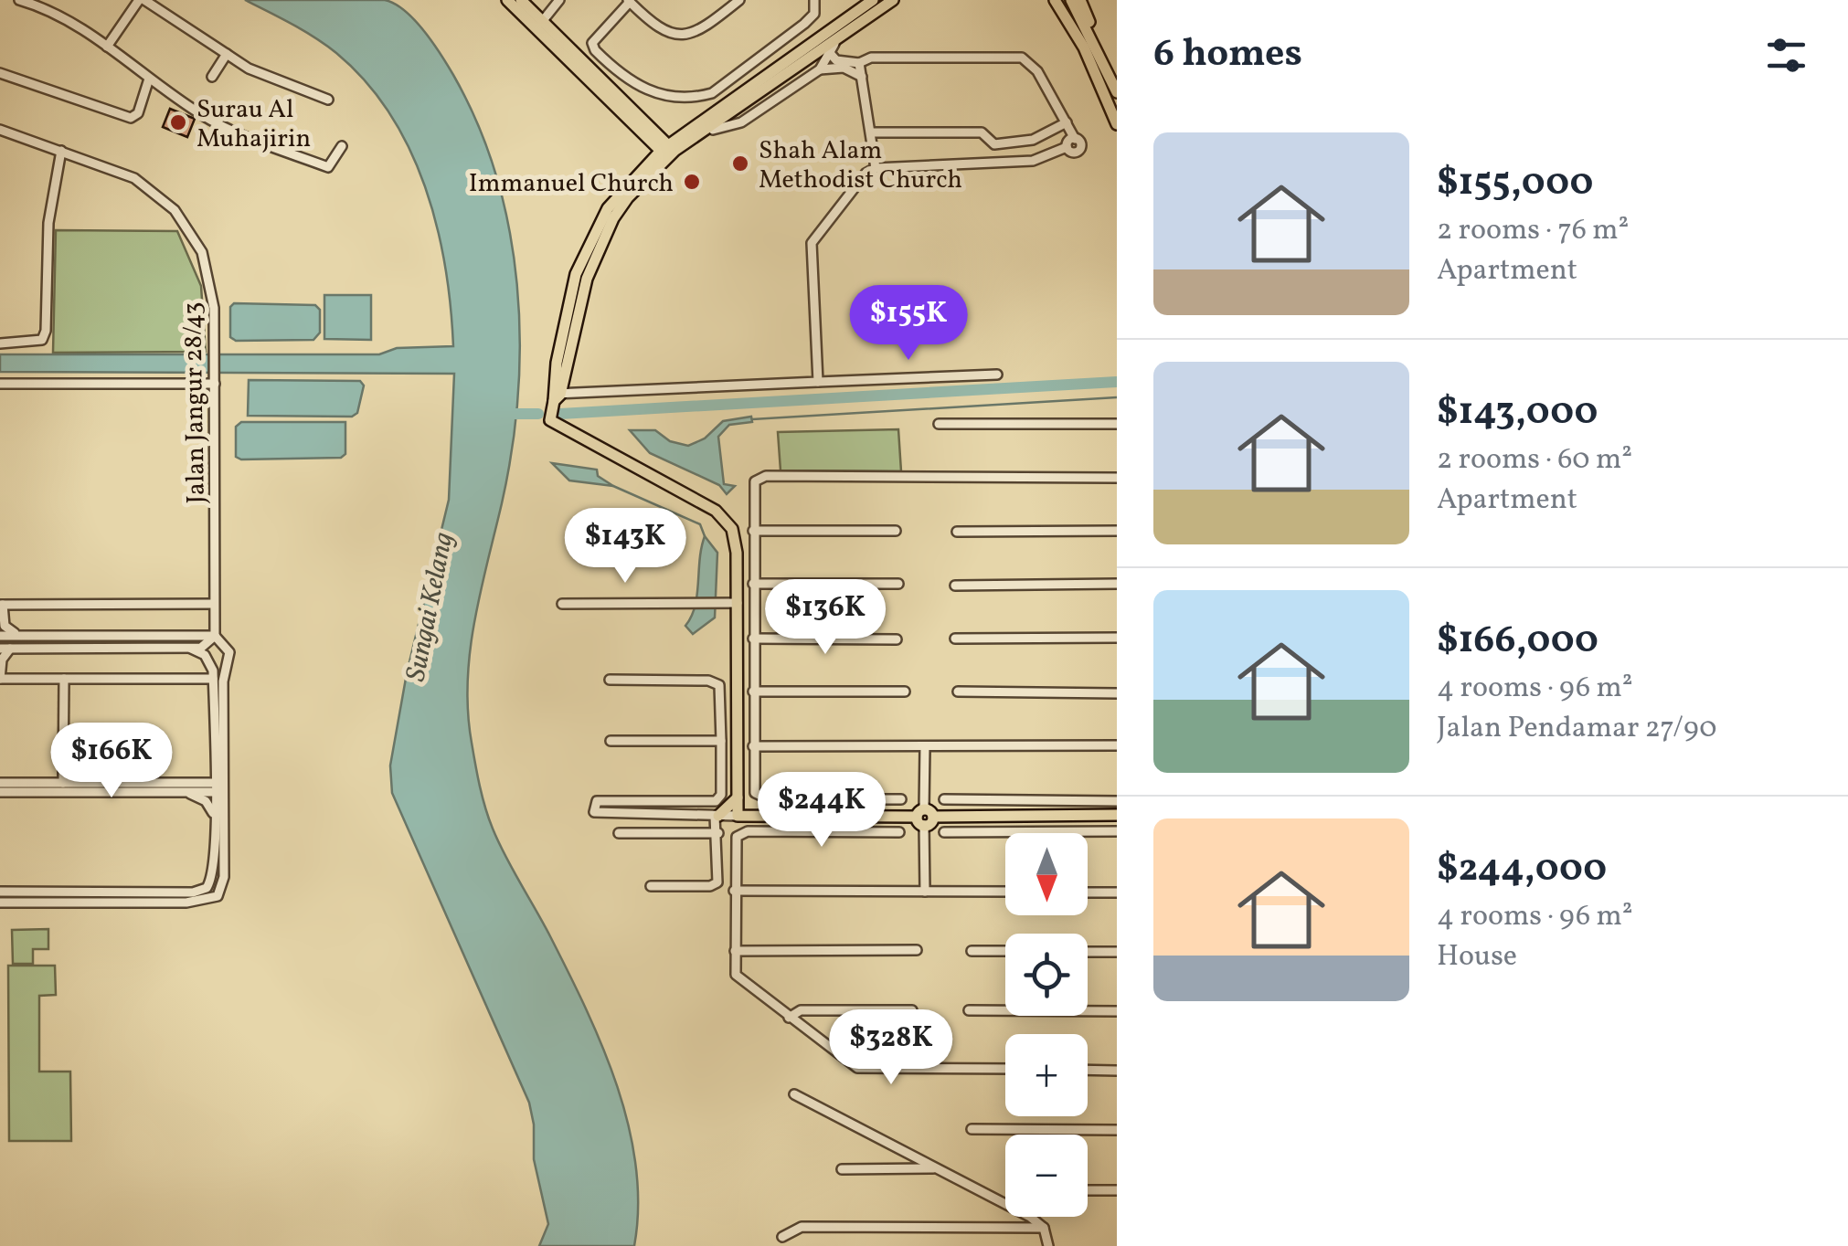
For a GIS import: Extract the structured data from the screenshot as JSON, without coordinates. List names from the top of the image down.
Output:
{
  "streets": {
    "street": ["Jalan Jangur 28/43"]
  },
  "water": ["Sungai Kelang"],
  "places": ["Surau Al Muhajirin", "Shah Alam Methodist Church", "Immanuel Church"],
  "north": "bottom",
  "page": {
    "heading": "6 homes",
    "list": [
      {
        "name": "$155,000",
        "note": "2 rooms · 76 m² · Apartment"
      },
      {
        "name": "$143,000",
        "note": "2 rooms · 60 m² · Apartment"
      },
      {
        "name": "$166,000",
        "note": "4 rooms · 96 m² · Jalan Pendamar 27/90"
      },
      {
        "name": "$244,000",
        "note": "4 rooms · 96 m² · House"
      }
    ],
    "price": [
      "$155K",
      "$143K",
      "$136K",
      "$166K",
      "$244K",
      "$328K"
    ],
    "map_buttons": ["+", "−"]
  }
}
